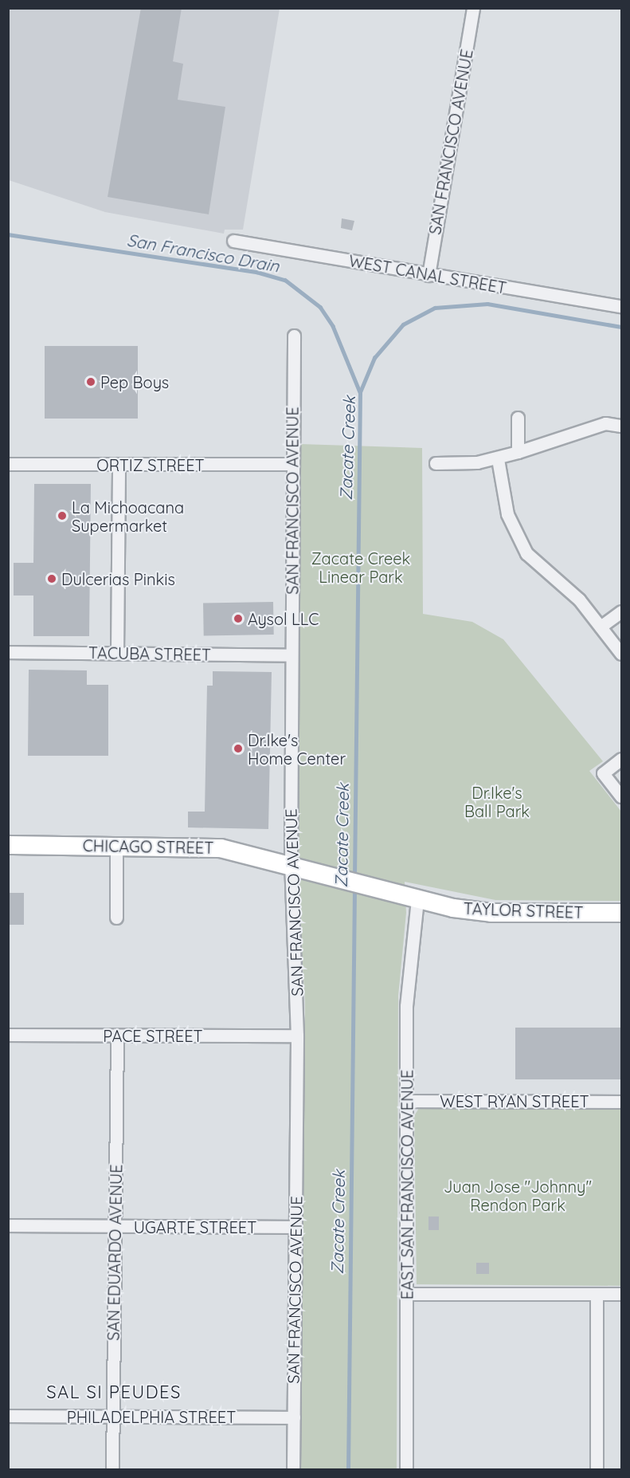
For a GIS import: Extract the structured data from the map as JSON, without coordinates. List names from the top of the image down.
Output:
{
  "streets": {
    "street": [
      "SAN FRANCISCO AVENUE",
      "WEST CANAL STREET",
      "ORTIZ STREET",
      "TACUBA STREET",
      "CHICAGO STREET",
      "TAYLOR STREET",
      "PACE STREET",
      "WEST RYAN STREET",
      "EAST SAN FRANCISCO AVENUE",
      "UGARTE STREET",
      "SAN EDUARDO AVENUE",
      "PHILADELPHIA STREET"
    ]
  },
  "crossings": [
    ["SAN FRANCISCO AVENUE", "WEST CANAL STREET"],
    ["SAN FRANCISCO AVENUE", "ORTIZ STREET"],
    ["SAN FRANCISCO AVENUE", "TACUBA STREET"],
    ["SAN FRANCISCO AVENUE", "CHICAGO STREET"],
    ["SAN FRANCISCO AVENUE", "PACE STREET"],
    ["SAN FRANCISCO AVENUE", "UGARTE STREET"],
    ["SAN FRANCISCO AVENUE", "PHILADELPHIA STREET"],
    ["CHICAGO STREET", "TAYLOR STREET"],
    ["TAYLOR STREET", "EAST SAN FRANCISCO AVENUE"],
    ["PACE STREET", "SAN EDUARDO AVENUE"],
    ["WEST RYAN STREET", "EAST SAN FRANCISCO AVENUE"],
    ["UGARTE STREET", "SAN EDUARDO AVENUE"],
    ["SAN EDUARDO AVENUE", "PHILADELPHIA STREET"]
  ],
  "districts": ["SAL SI PEUDES"],
  "water": ["San Francisco Drain", "Zacate Creek"],
  "parks": ["Zacate Creek Linear Park", "Dr.Ike's Ball Park", "Juan Jose \"Johnny\" Rendon Park"],
  "places": [
    "Pep Boys",
    "La Michoacana Supermarket",
    "Dulcerias Pinkis",
    "Aysol LLC",
    "Dr.Ike's Home Center"
  ]
}
